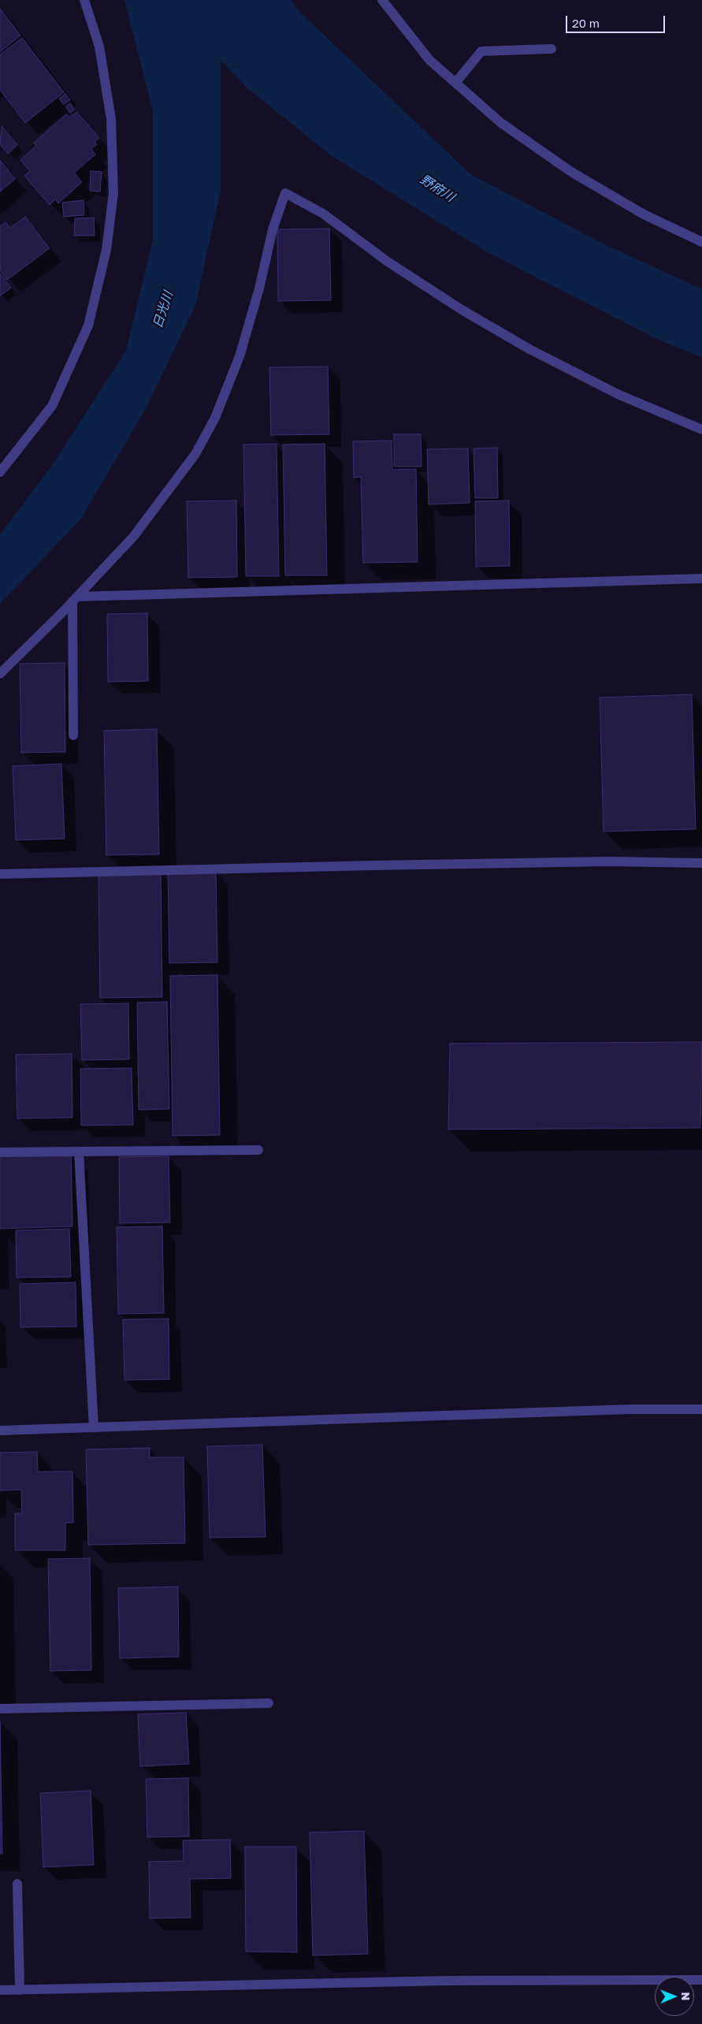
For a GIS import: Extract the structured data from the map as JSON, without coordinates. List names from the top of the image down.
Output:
{
  "water": ["野府川", "日光川"],
  "scale_bar": "20 m",
  "north": "right"
}
